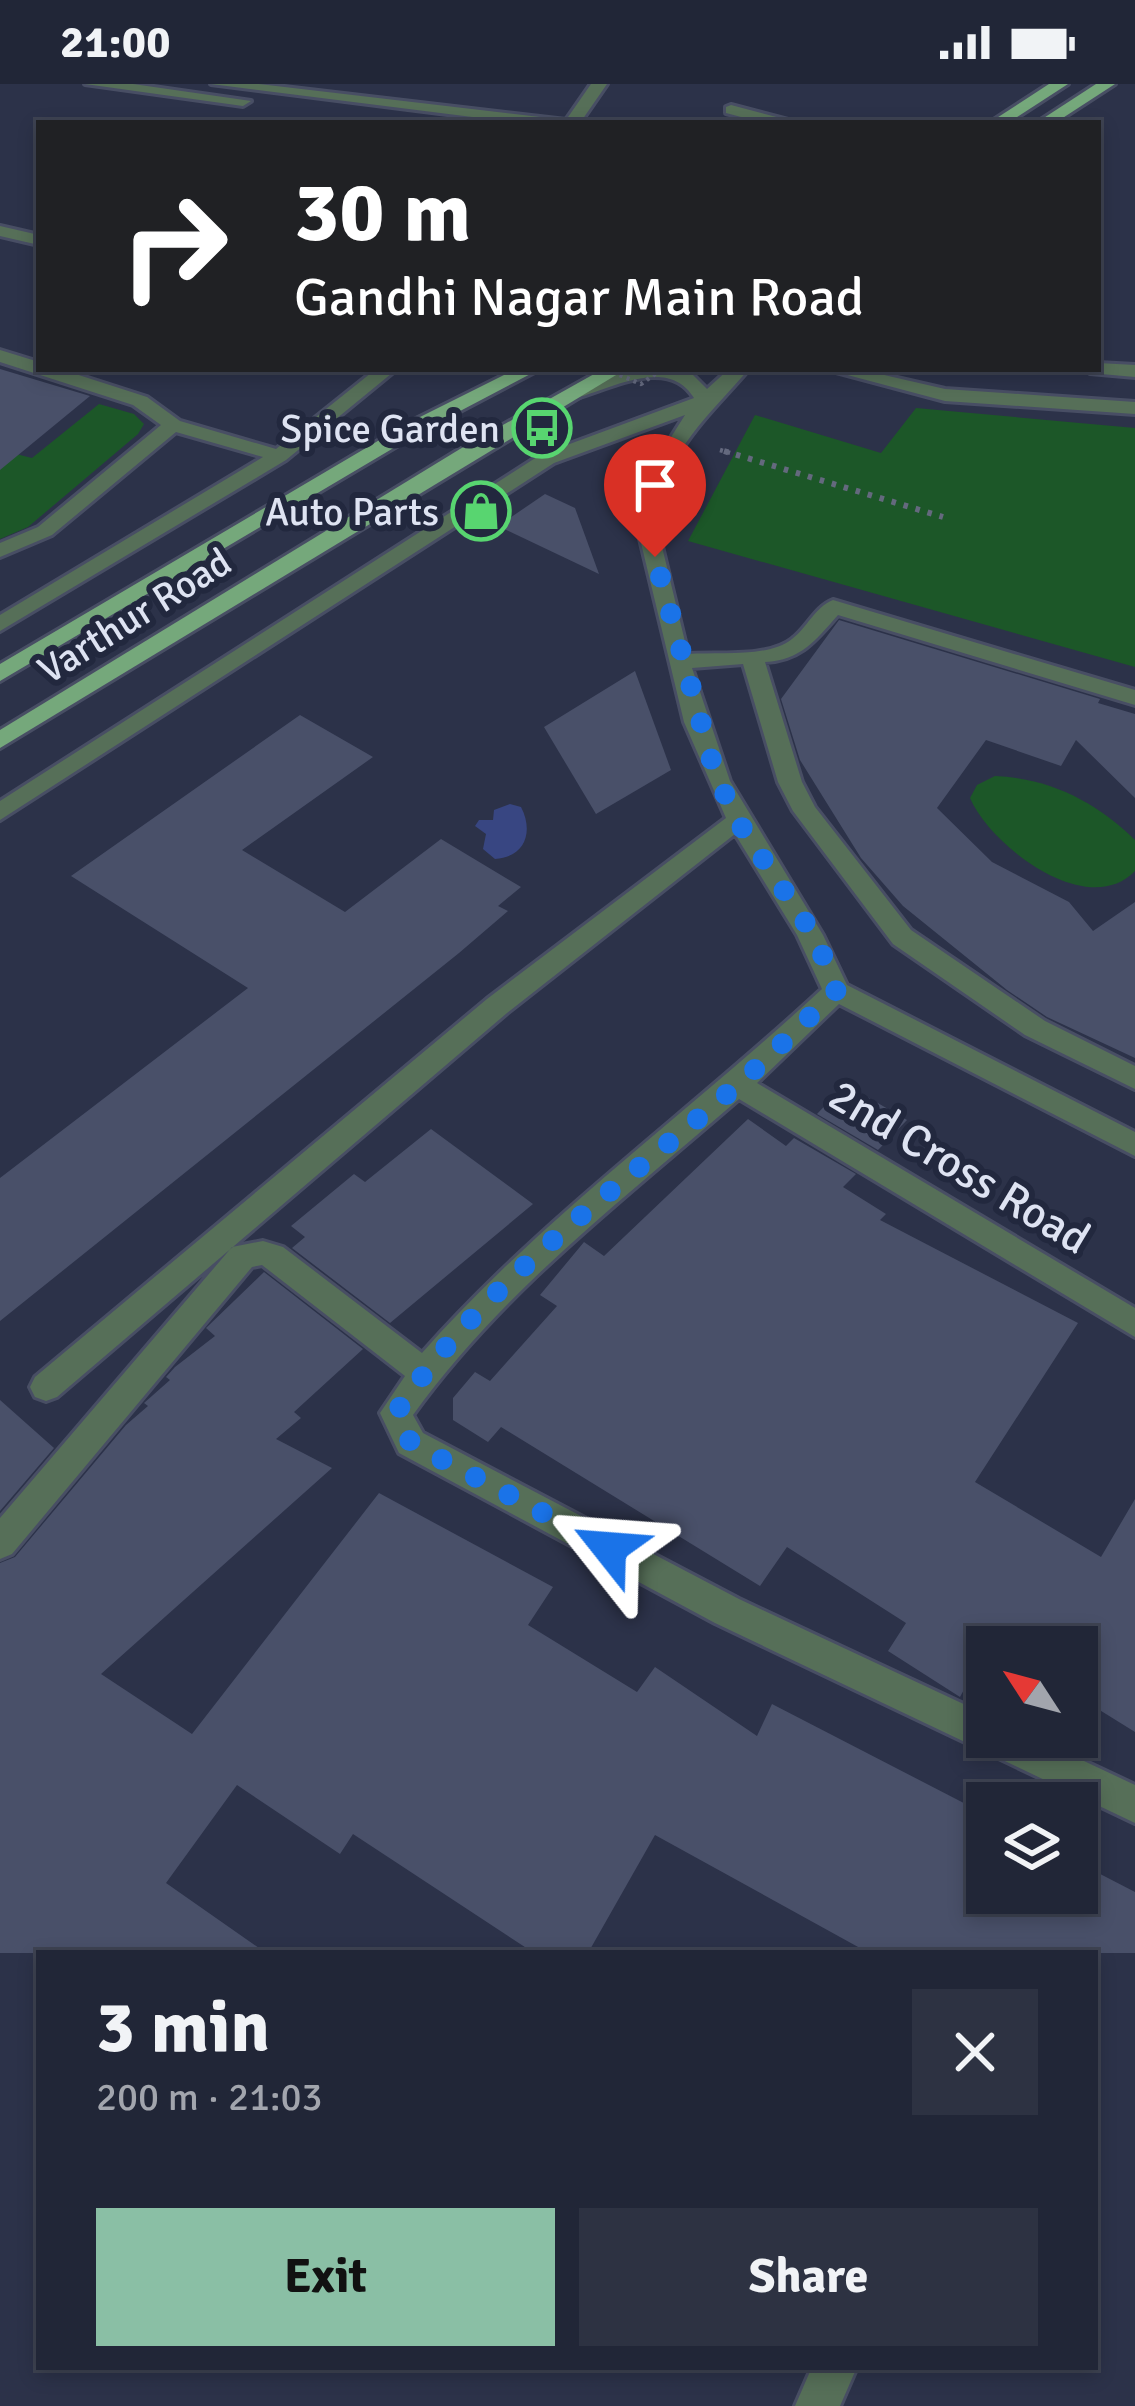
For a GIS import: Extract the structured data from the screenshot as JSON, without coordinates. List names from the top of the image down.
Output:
{
  "streets": {
    "main road": ["Varthur Road"],
    "street": ["2nd Cross Road"]
  },
  "places": {
    "bus stop": ["Spice Garden"],
    "shop": ["Auto Parts"]
  },
  "north": "top left",
  "page": {
    "status": "21:00",
    "turn": ["30 m", "Gandhi Nagar Main Road"],
    "heading": ["3 min", "200 m · 21:03"],
    "buttons": ["Exit", "Share"]
  }
}
